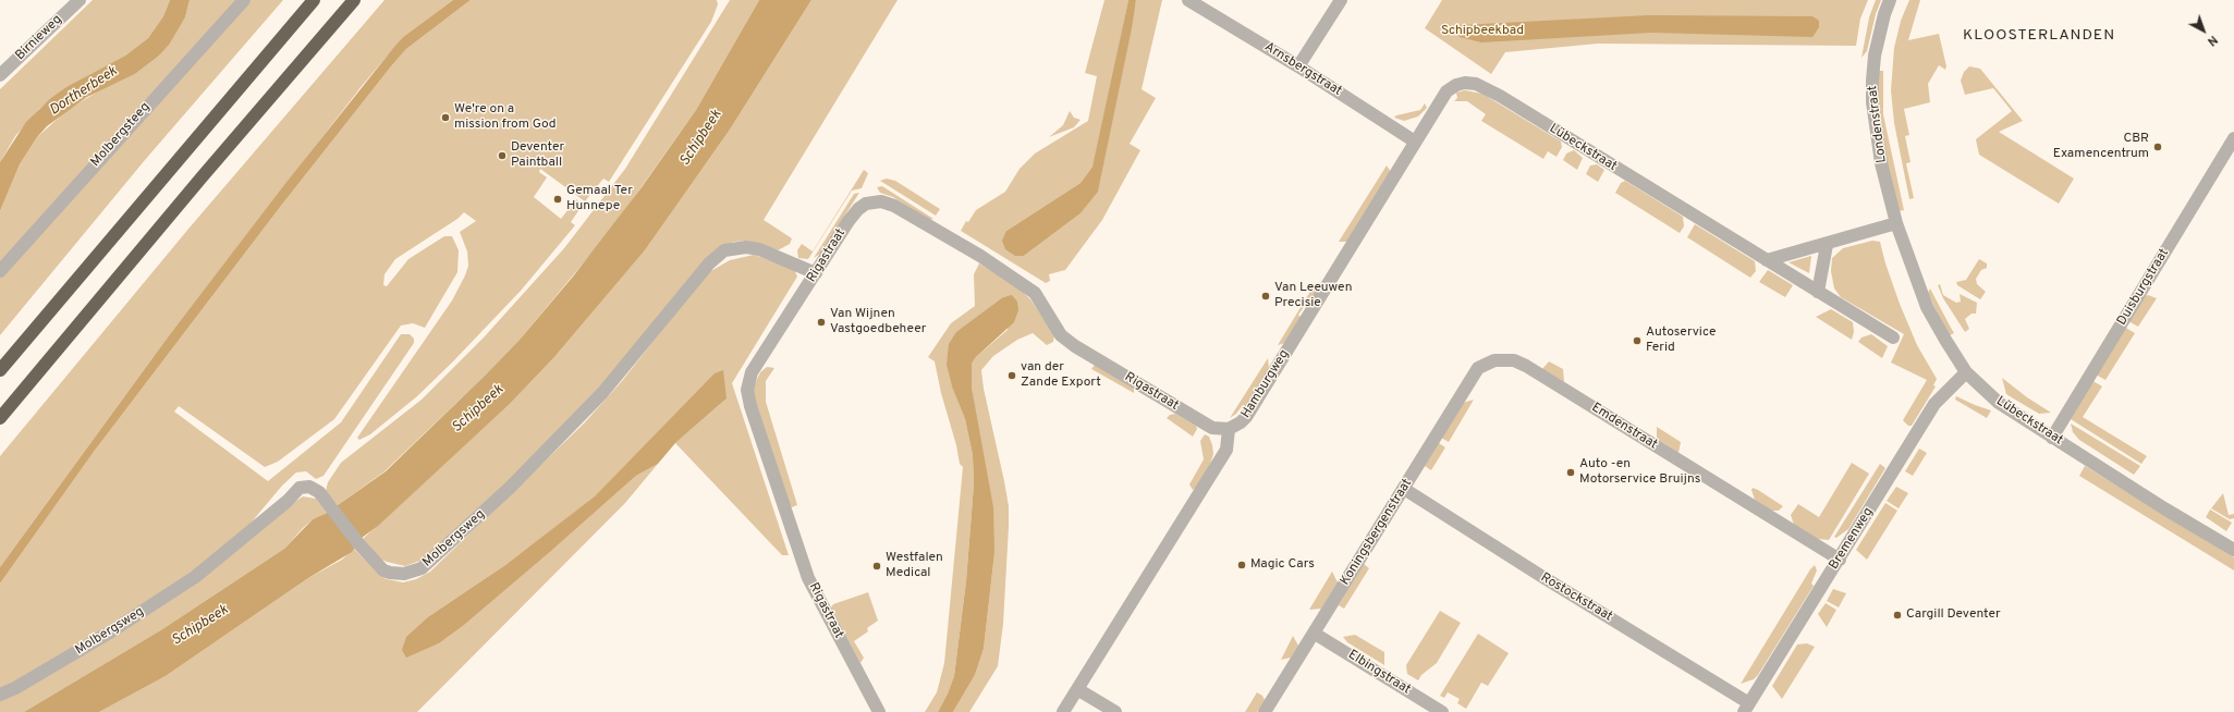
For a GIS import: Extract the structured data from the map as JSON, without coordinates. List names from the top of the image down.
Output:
{
  "streets": {
    "street": [
      "Birnieweg",
      "Arnsbergstraat",
      "Londenstraat",
      "Molbergsteeg",
      "Lübeckstraat",
      "Rigastraat",
      "Duisburgstraat",
      "Hamburgweg",
      "Emdenstraat",
      "Koningsbergenstraat",
      "Molbergsweg",
      "Bremenweg",
      "Rostockstraat",
      "Elbingstraat"
    ]
  },
  "crossings": [
    ["Arnsbergstraat", "Lübeckstraat"],
    ["Arnsbergstraat", "Hamburgweg"],
    ["Londenstraat", "Lübeckstraat"],
    ["Lübeckstraat", "Duisburgstraat"],
    ["Lübeckstraat", "Hamburgweg"],
    ["Lübeckstraat", "Bremenweg"],
    ["Rigastraat", "Hamburgweg"],
    ["Rigastraat", "Molbergsweg"],
    ["Emdenstraat", "Koningsbergenstraat"],
    ["Emdenstraat", "Bremenweg"],
    ["Koningsbergenstraat", "Rostockstraat"],
    ["Koningsbergenstraat", "Elbingstraat"],
    ["Bremenweg", "Rostockstraat"]
  ],
  "districts": ["KLOOSTERLANDEN"],
  "water": ["Dortherbeek", "Schipbeek"],
  "parks": ["Schipbeekbad"],
  "places": [
    "We're on a mission from God",
    "CBR Examencentrum",
    "Deventer Paintball",
    "Gemaal Ter Hunnepe",
    "Van Leeuwen Precisie",
    "Van Wijnen Vastgoedbeheer",
    "Autoservice Ferid",
    "van der Zande Export",
    "Auto -en Motorservice Bruijns",
    "Magic Cars",
    "Westfalen Medical",
    "Cargill Deventer"
  ],
  "north": "bottom right"
}
